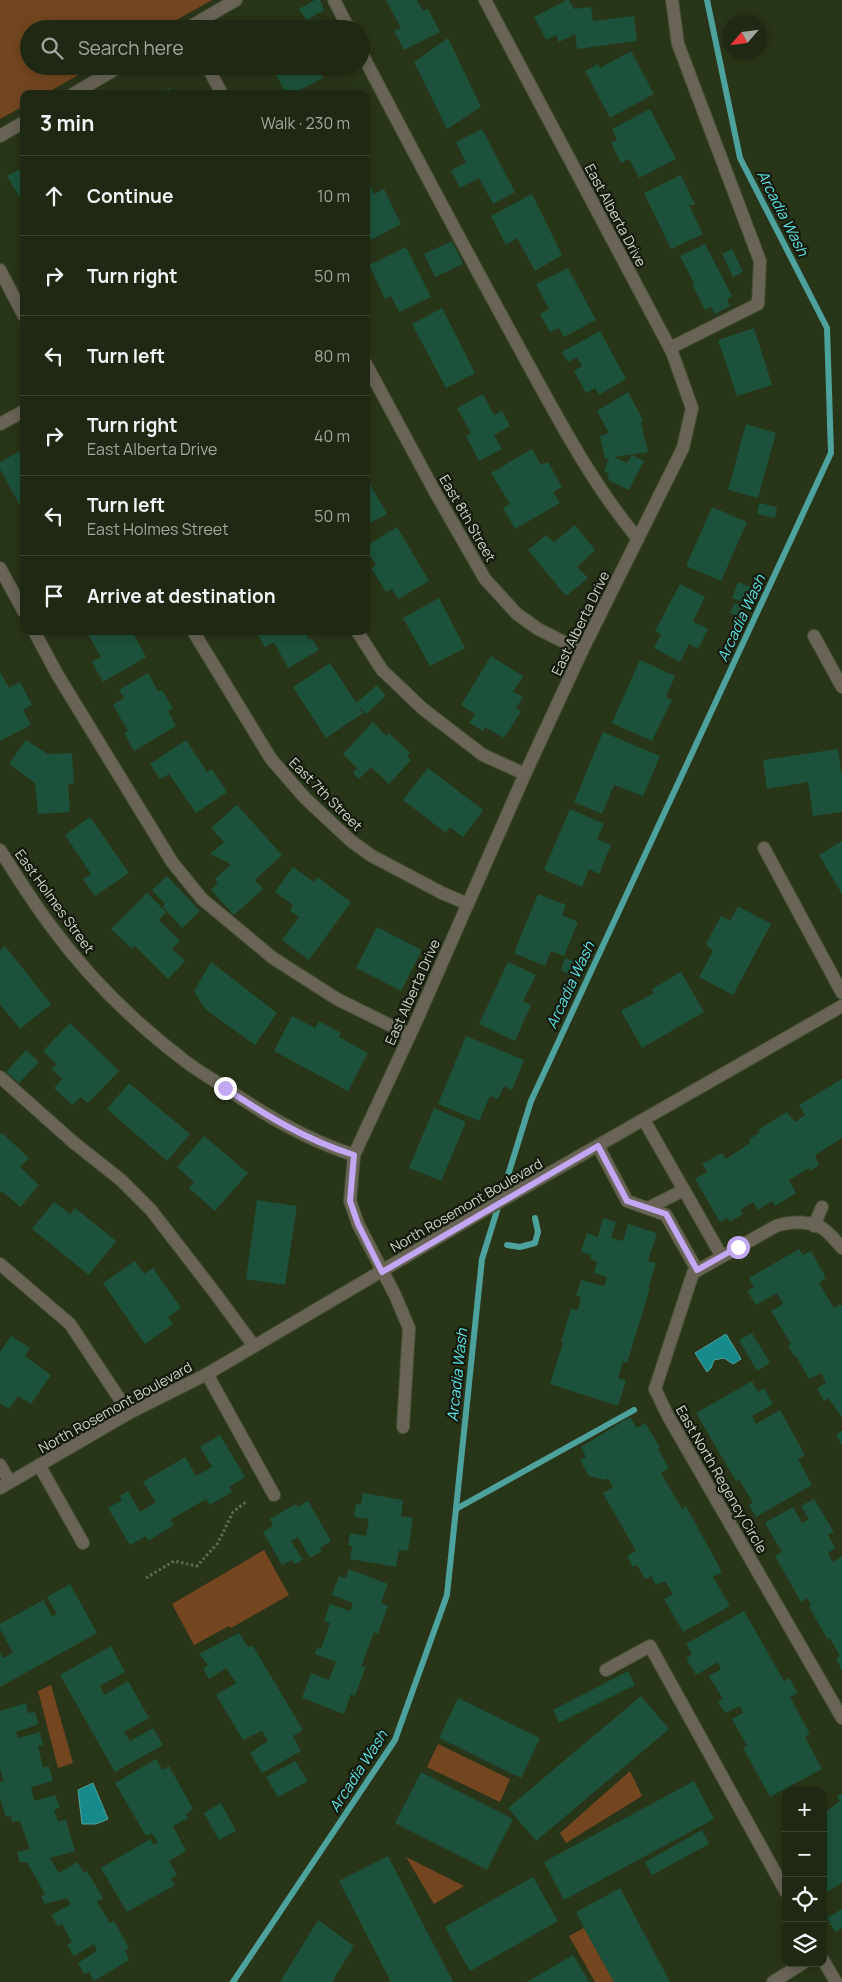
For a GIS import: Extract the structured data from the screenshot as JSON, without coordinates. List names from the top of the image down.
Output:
{
  "streets": {
    "street": [
      "East Alberta Drive",
      "East 8th Street",
      "East 7th Street",
      "East Holmes Street",
      "North Rosemont Boulevard",
      "East North Regency Circle"
    ]
  },
  "crossings": [
    ["East Alberta Drive", "East 8th Street"],
    ["East Alberta Drive", "East 7th Street"],
    ["East Alberta Drive", "East Holmes Street"],
    ["East Alberta Drive", "North Rosemont Boulevard"]
  ],
  "water": ["Arcadia Wash"],
  "north": "bottom left",
  "page": {
    "search": "Search here",
    "heading": ["3 min", "Walk · 230 m"],
    "list": [
      ["Continue", "10 m"],
      ["Turn right", "50 m"],
      ["Turn left", "80 m"],
      ["Turn right", "East Alberta Drive", "40 m"],
      ["Turn left", "East Holmes Street", "50 m"],
      "Arrive at destination"
    ],
    "map_buttons": ["+", "−"]
  }
}
